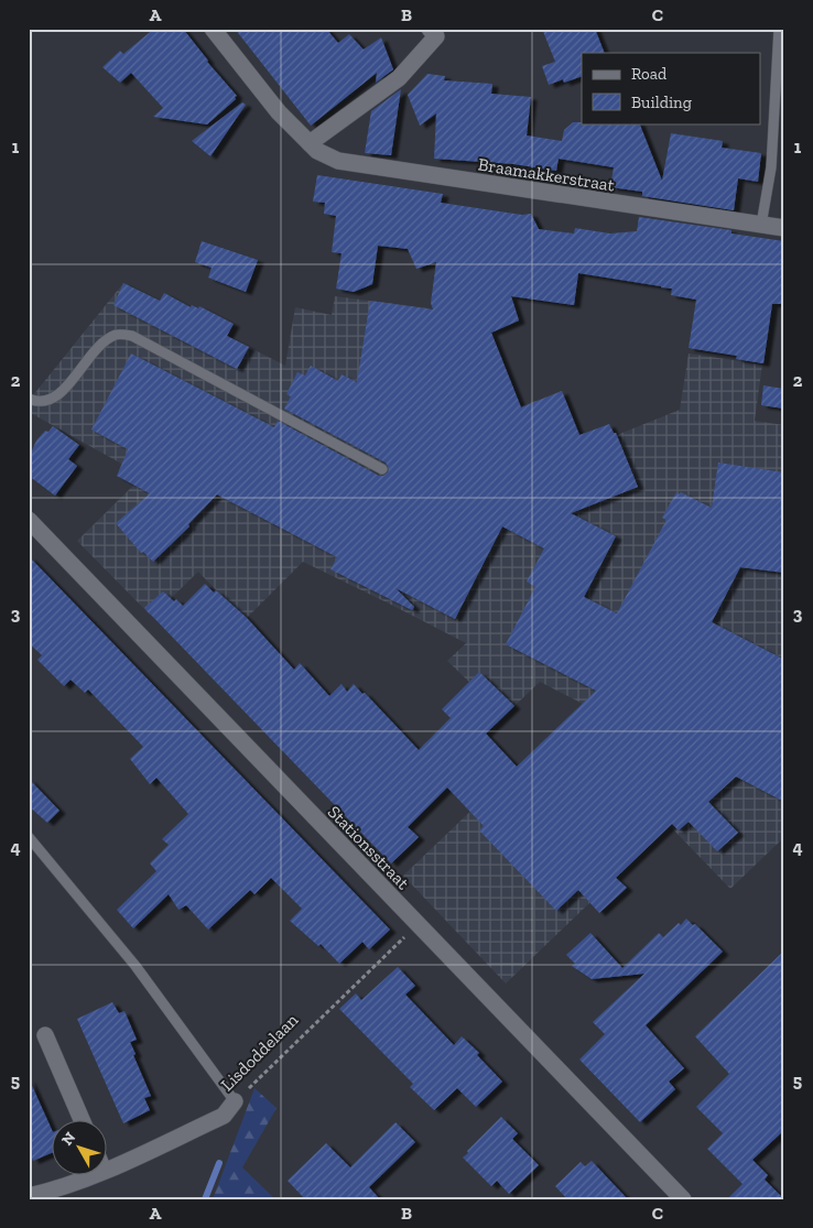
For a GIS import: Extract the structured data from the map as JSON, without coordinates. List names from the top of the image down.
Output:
{
  "streets": {
    "street": ["Braamakkerstraat", "Stationsstraat", "Lisdoddelaan"]
  },
  "crossings": [
    ["Stationsstraat", "Lisdoddelaan"]
  ],
  "legend": ["Road", "Building"],
  "north": "top left",
  "grid": {
    "columns": ["A", "B", "C"],
    "rows": [
      "1",
      "2",
      "3",
      "4",
      "5"
    ]
  }
}
